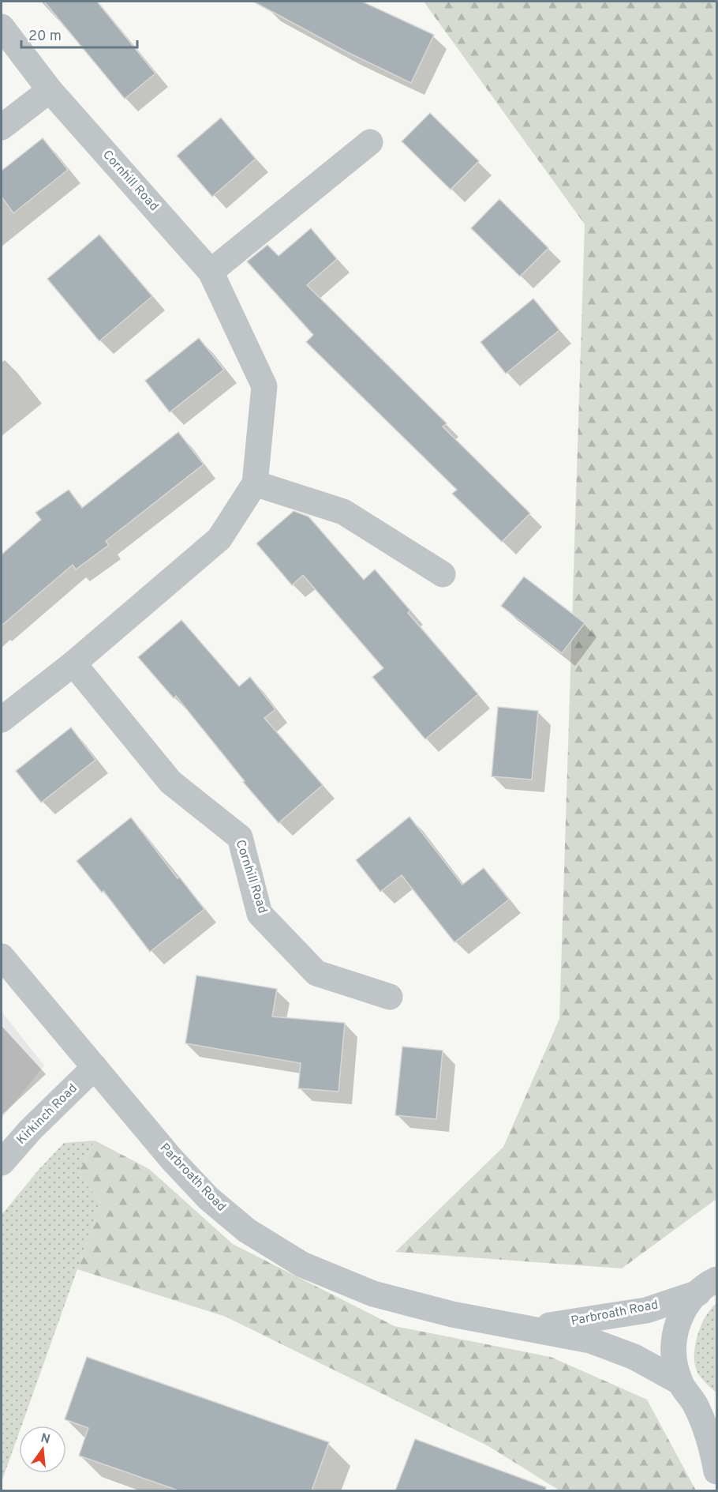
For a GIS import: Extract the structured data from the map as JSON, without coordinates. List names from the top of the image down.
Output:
{
  "streets": {
    "street": ["Cornhill Road", "Kirkinch Road", "Parbroath Road"]
  },
  "crossings": [
    ["Kirkinch Road", "Parbroath Road"]
  ],
  "scale_bar": "20 m",
  "north": "top"
}
